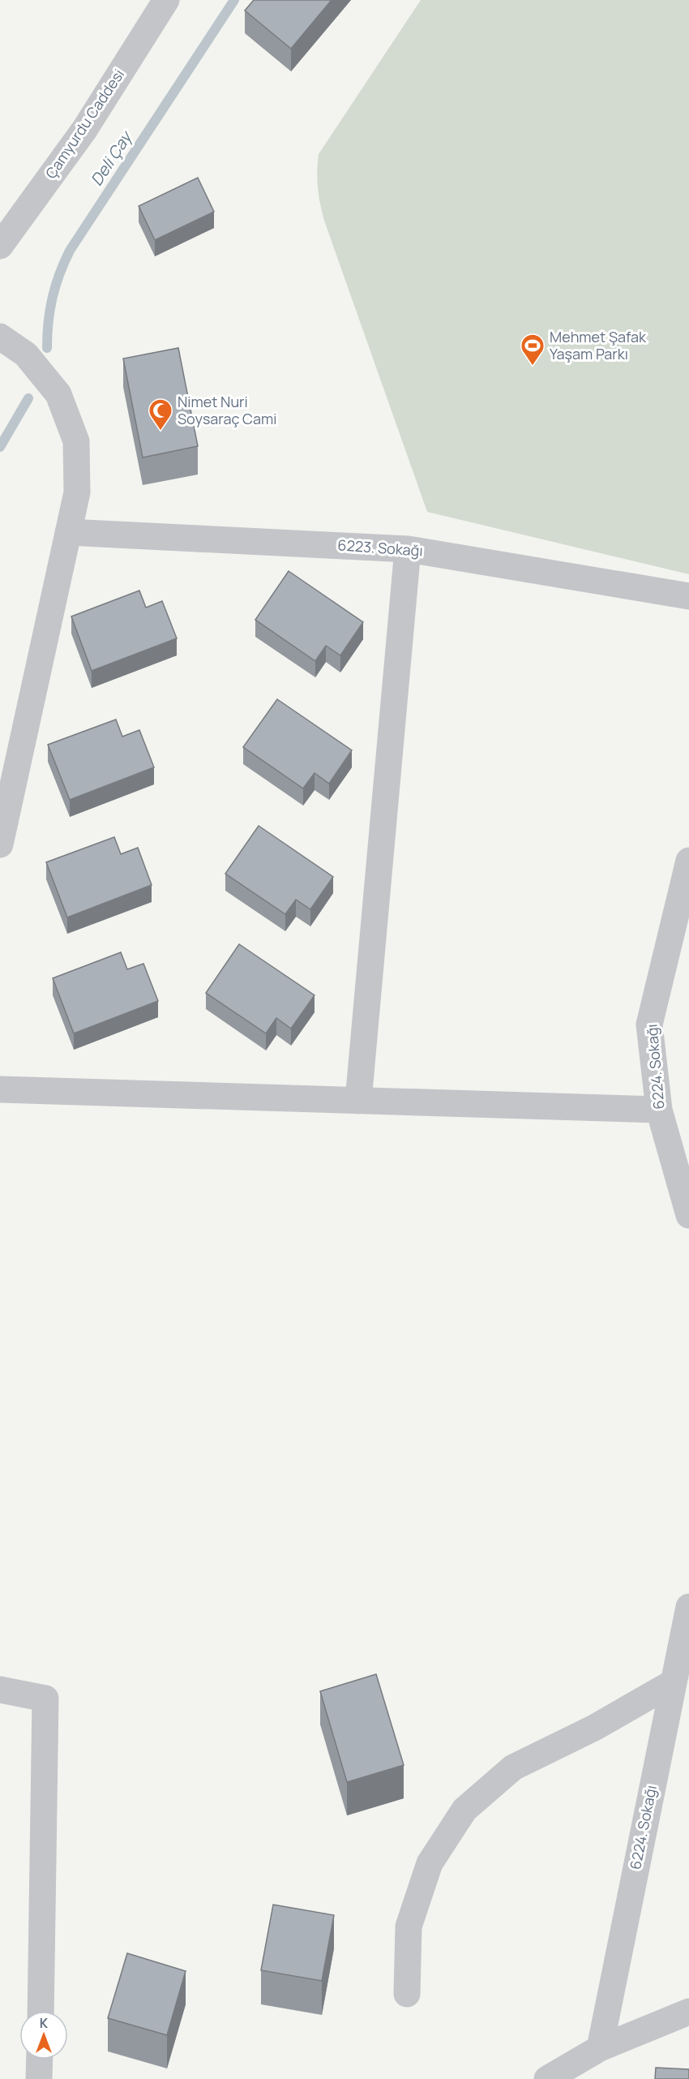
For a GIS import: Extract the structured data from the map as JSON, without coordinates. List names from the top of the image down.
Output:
{
  "streets": {
    "street": ["Çamyurdu Caddesi", "6223. Sokağı", "6224. Sokağı"]
  },
  "water": ["Deli Çay"],
  "places": {
    "sports": ["Mehmet Şafak Yaşam Parkı"],
    "mosque": ["Nimet Nuri Soysaraç Cami"]
  },
  "north": "top"
}
